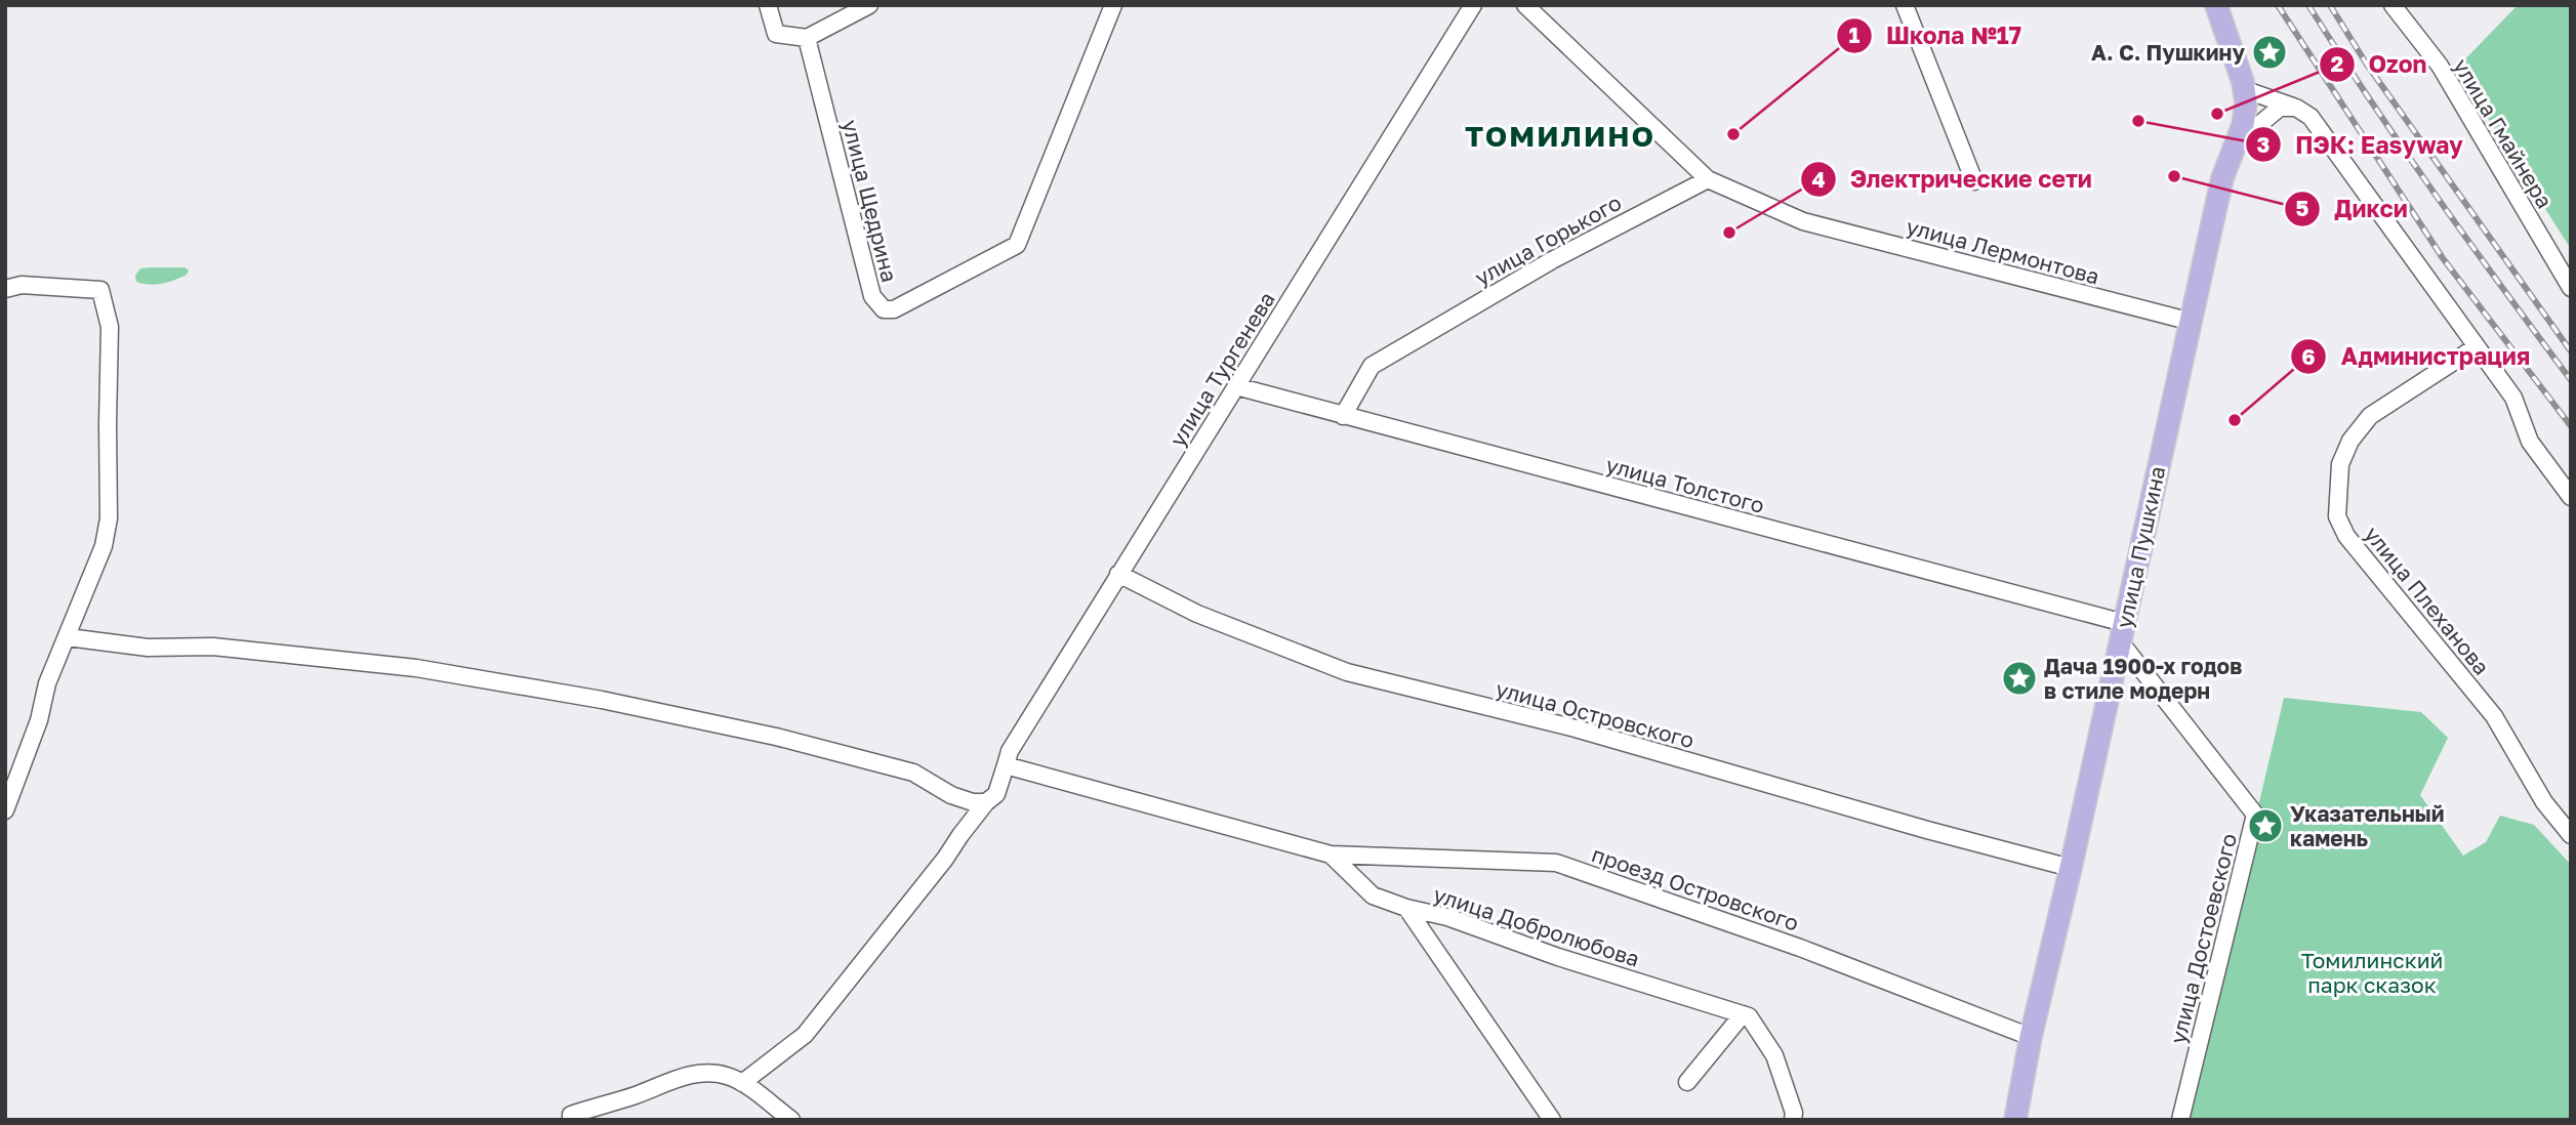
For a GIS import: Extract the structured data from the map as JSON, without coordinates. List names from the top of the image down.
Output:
{
  "streets": {
    "main road": ["улица Пушкина"],
    "street": [
      "улица Гмайнера",
      "улица Щедрина",
      "улица Горького",
      "улица Лермонтова",
      "улица Тургенева",
      "улица Толстого",
      "улица Плеханова",
      "улица Островского",
      "проезд Островского",
      "улица Добролюбова",
      "улица Достоевского"
    ]
  },
  "crossings": [
    ["улица Горького", "улица Лермонтова"],
    ["улица Горького", "улица Толстого"],
    ["улица Лермонтова", "улица Пушкина"],
    ["улица Тургенева", "улица Толстого"],
    ["улица Тургенева", "улица Островского"],
    ["улица Тургенева", "проезд Островского"],
    ["улица Толстого", "улица Пушкина"],
    ["улица Толстого", "улица Достоевского"],
    ["улица Пушкина", "улица Островского"],
    ["улица Пушкина", "проезд Островского"],
    ["улица Пушкина", "улица Достоевского"]
  ],
  "districts": ["ТОМИЛИНО"],
  "parks": ["Томилинский парк сказок"],
  "places": {
    "place": ["А. С. Пушкину", "Дача 1900-х годов в стиле модерн", "Указательный камень"],
    "other": [
      "Ozon",
      "ПЭК: Easyway",
      "Школа №17",
      "Дикси",
      "Электрические сети",
      "Администрация"
    ]
  }
}
